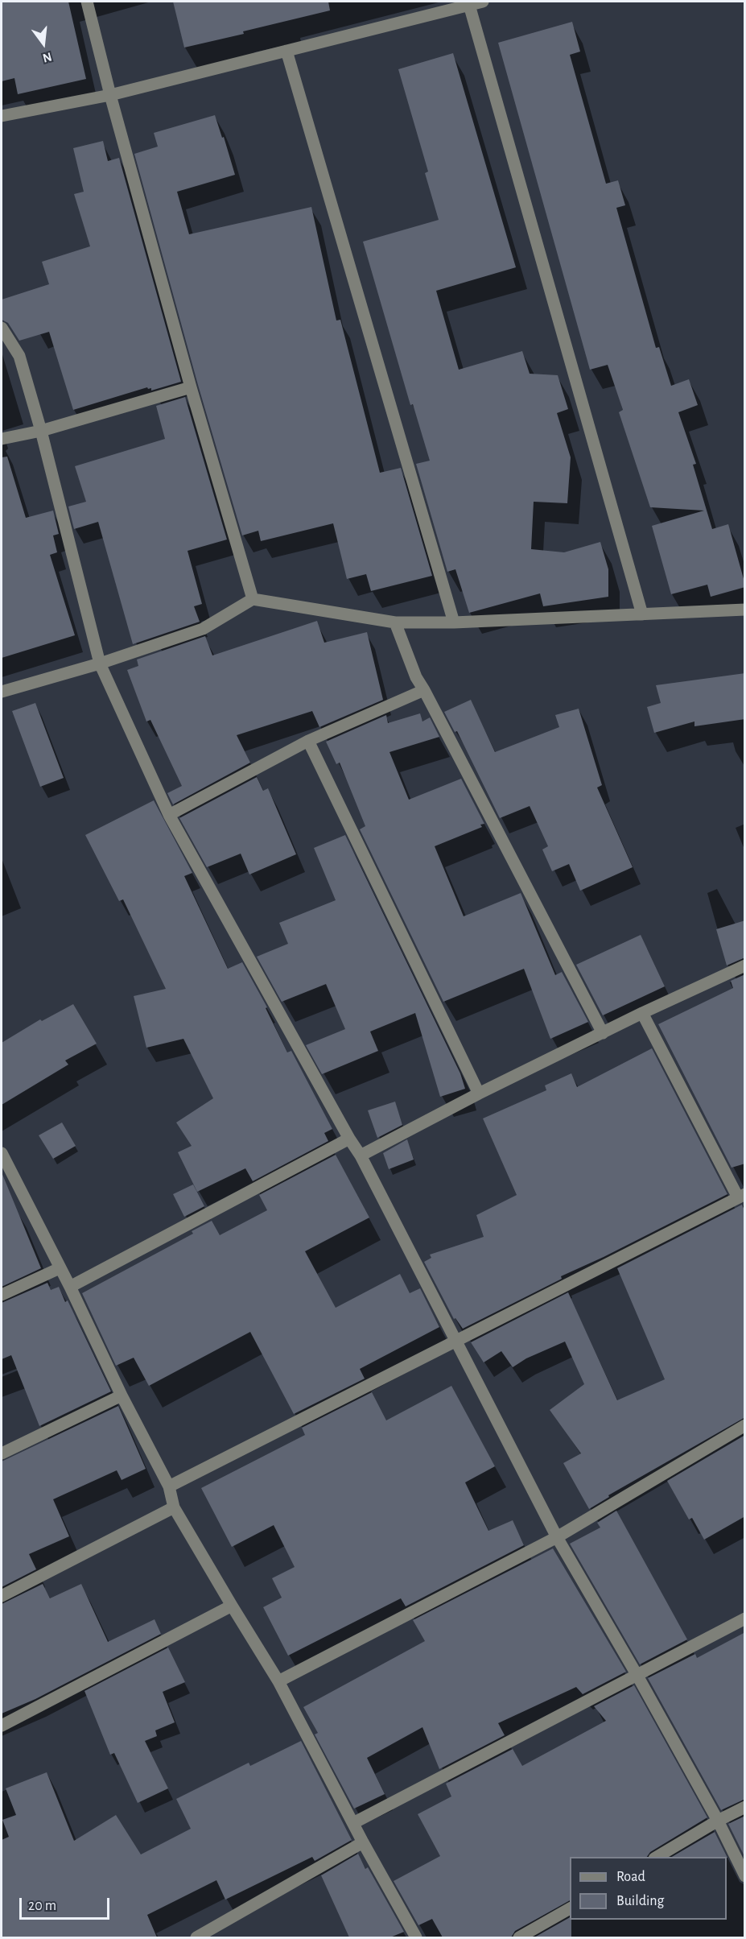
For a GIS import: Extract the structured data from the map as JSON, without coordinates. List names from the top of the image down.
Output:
{
  "legend": ["Road", "Building"],
  "scale_bar": "20 m",
  "north": "bottom"
}
